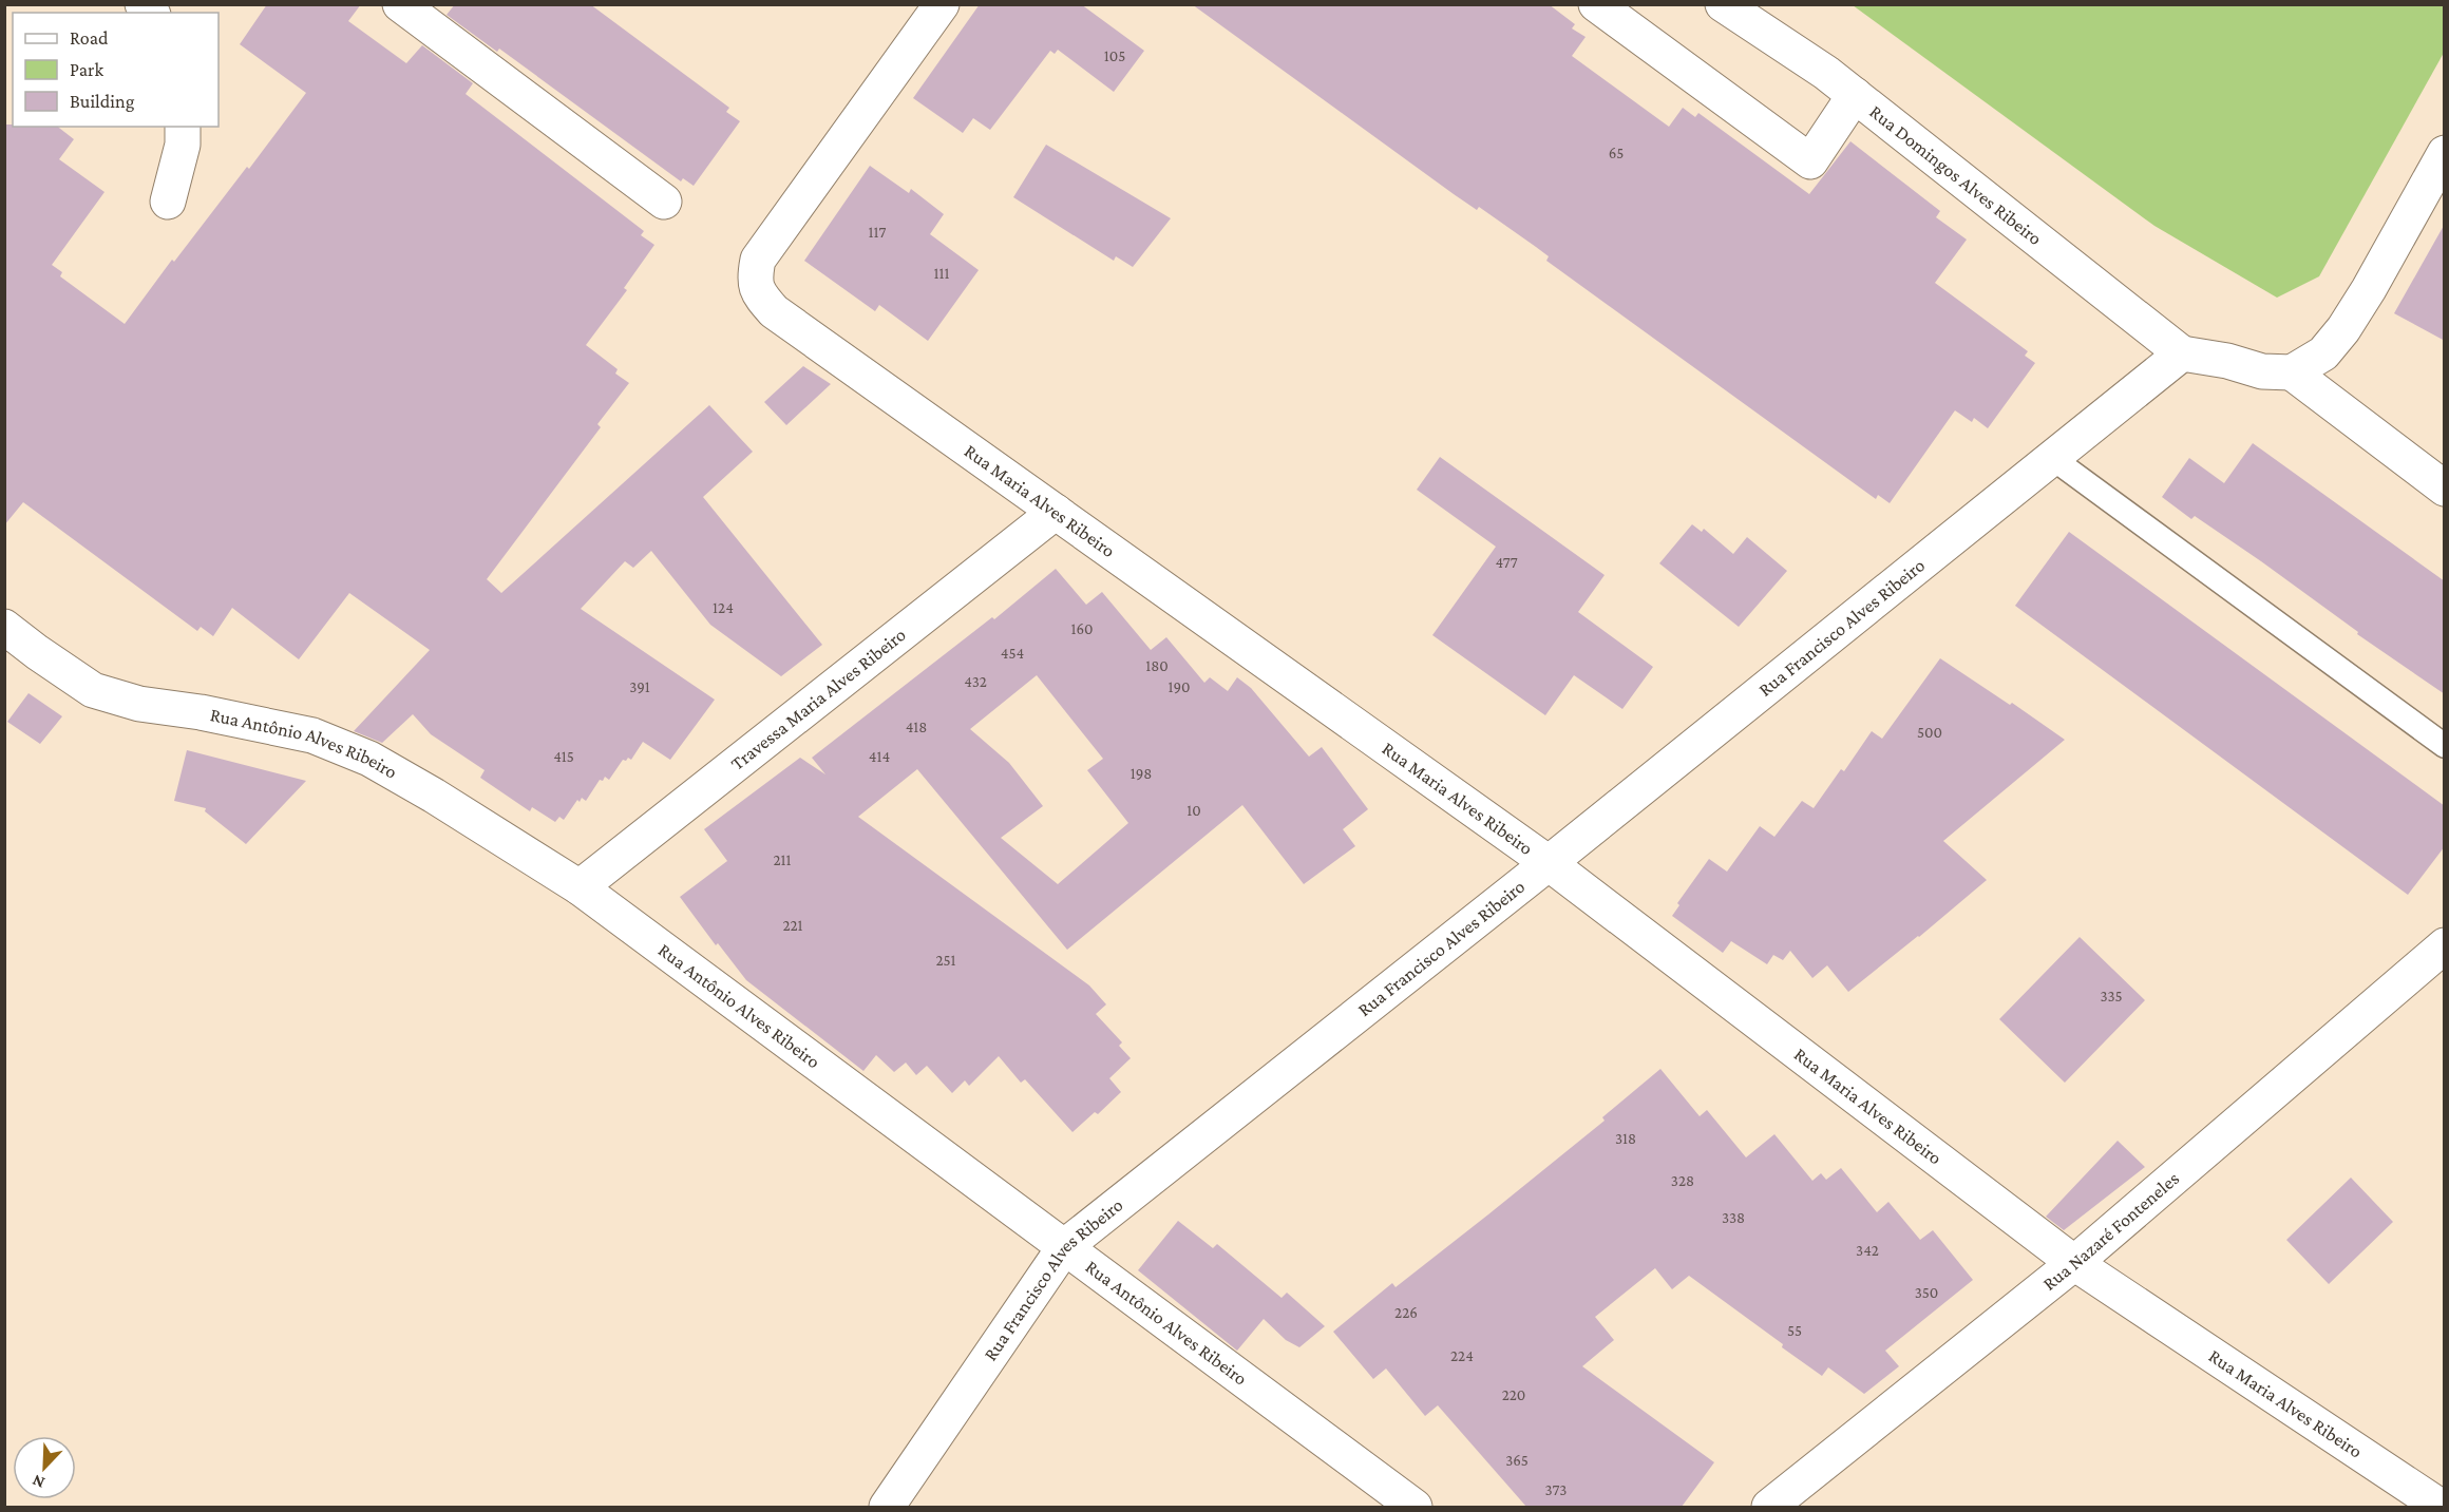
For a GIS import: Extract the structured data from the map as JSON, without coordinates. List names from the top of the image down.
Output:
{
  "streets": {
    "street": [
      "Rua Domingos Alves Ribeiro",
      "Rua Maria Alves Ribeiro",
      "Rua Francisco Alves Ribeiro",
      "Travessa Maria Alves Ribeiro",
      "Rua Antônio Alves Ribeiro",
      "Rua Nazaré Fonteneles"
    ]
  },
  "crossings": [
    ["Rua Domingos Alves Ribeiro", "Rua Francisco Alves Ribeiro"],
    ["Rua Maria Alves Ribeiro", "Rua Francisco Alves Ribeiro"],
    ["Rua Maria Alves Ribeiro", "Travessa Maria Alves Ribeiro"],
    ["Rua Maria Alves Ribeiro", "Rua Nazaré Fonteneles"],
    ["Rua Francisco Alves Ribeiro", "Rua Antônio Alves Ribeiro"],
    ["Travessa Maria Alves Ribeiro", "Rua Antônio Alves Ribeiro"]
  ],
  "house_numbers": [
    "105",
    "65",
    "117",
    "111",
    "477",
    "124",
    "160",
    "454",
    "180",
    "432",
    "391",
    "190",
    "418",
    "500",
    "415",
    "414",
    "198",
    "10",
    "211",
    "221",
    "251",
    "335",
    "318",
    "328",
    "338",
    "342",
    "350",
    "226",
    "55",
    "224",
    "220",
    "365",
    "373"
  ],
  "legend": ["Road", "Park", "Building"],
  "north": "bottom left"
}
